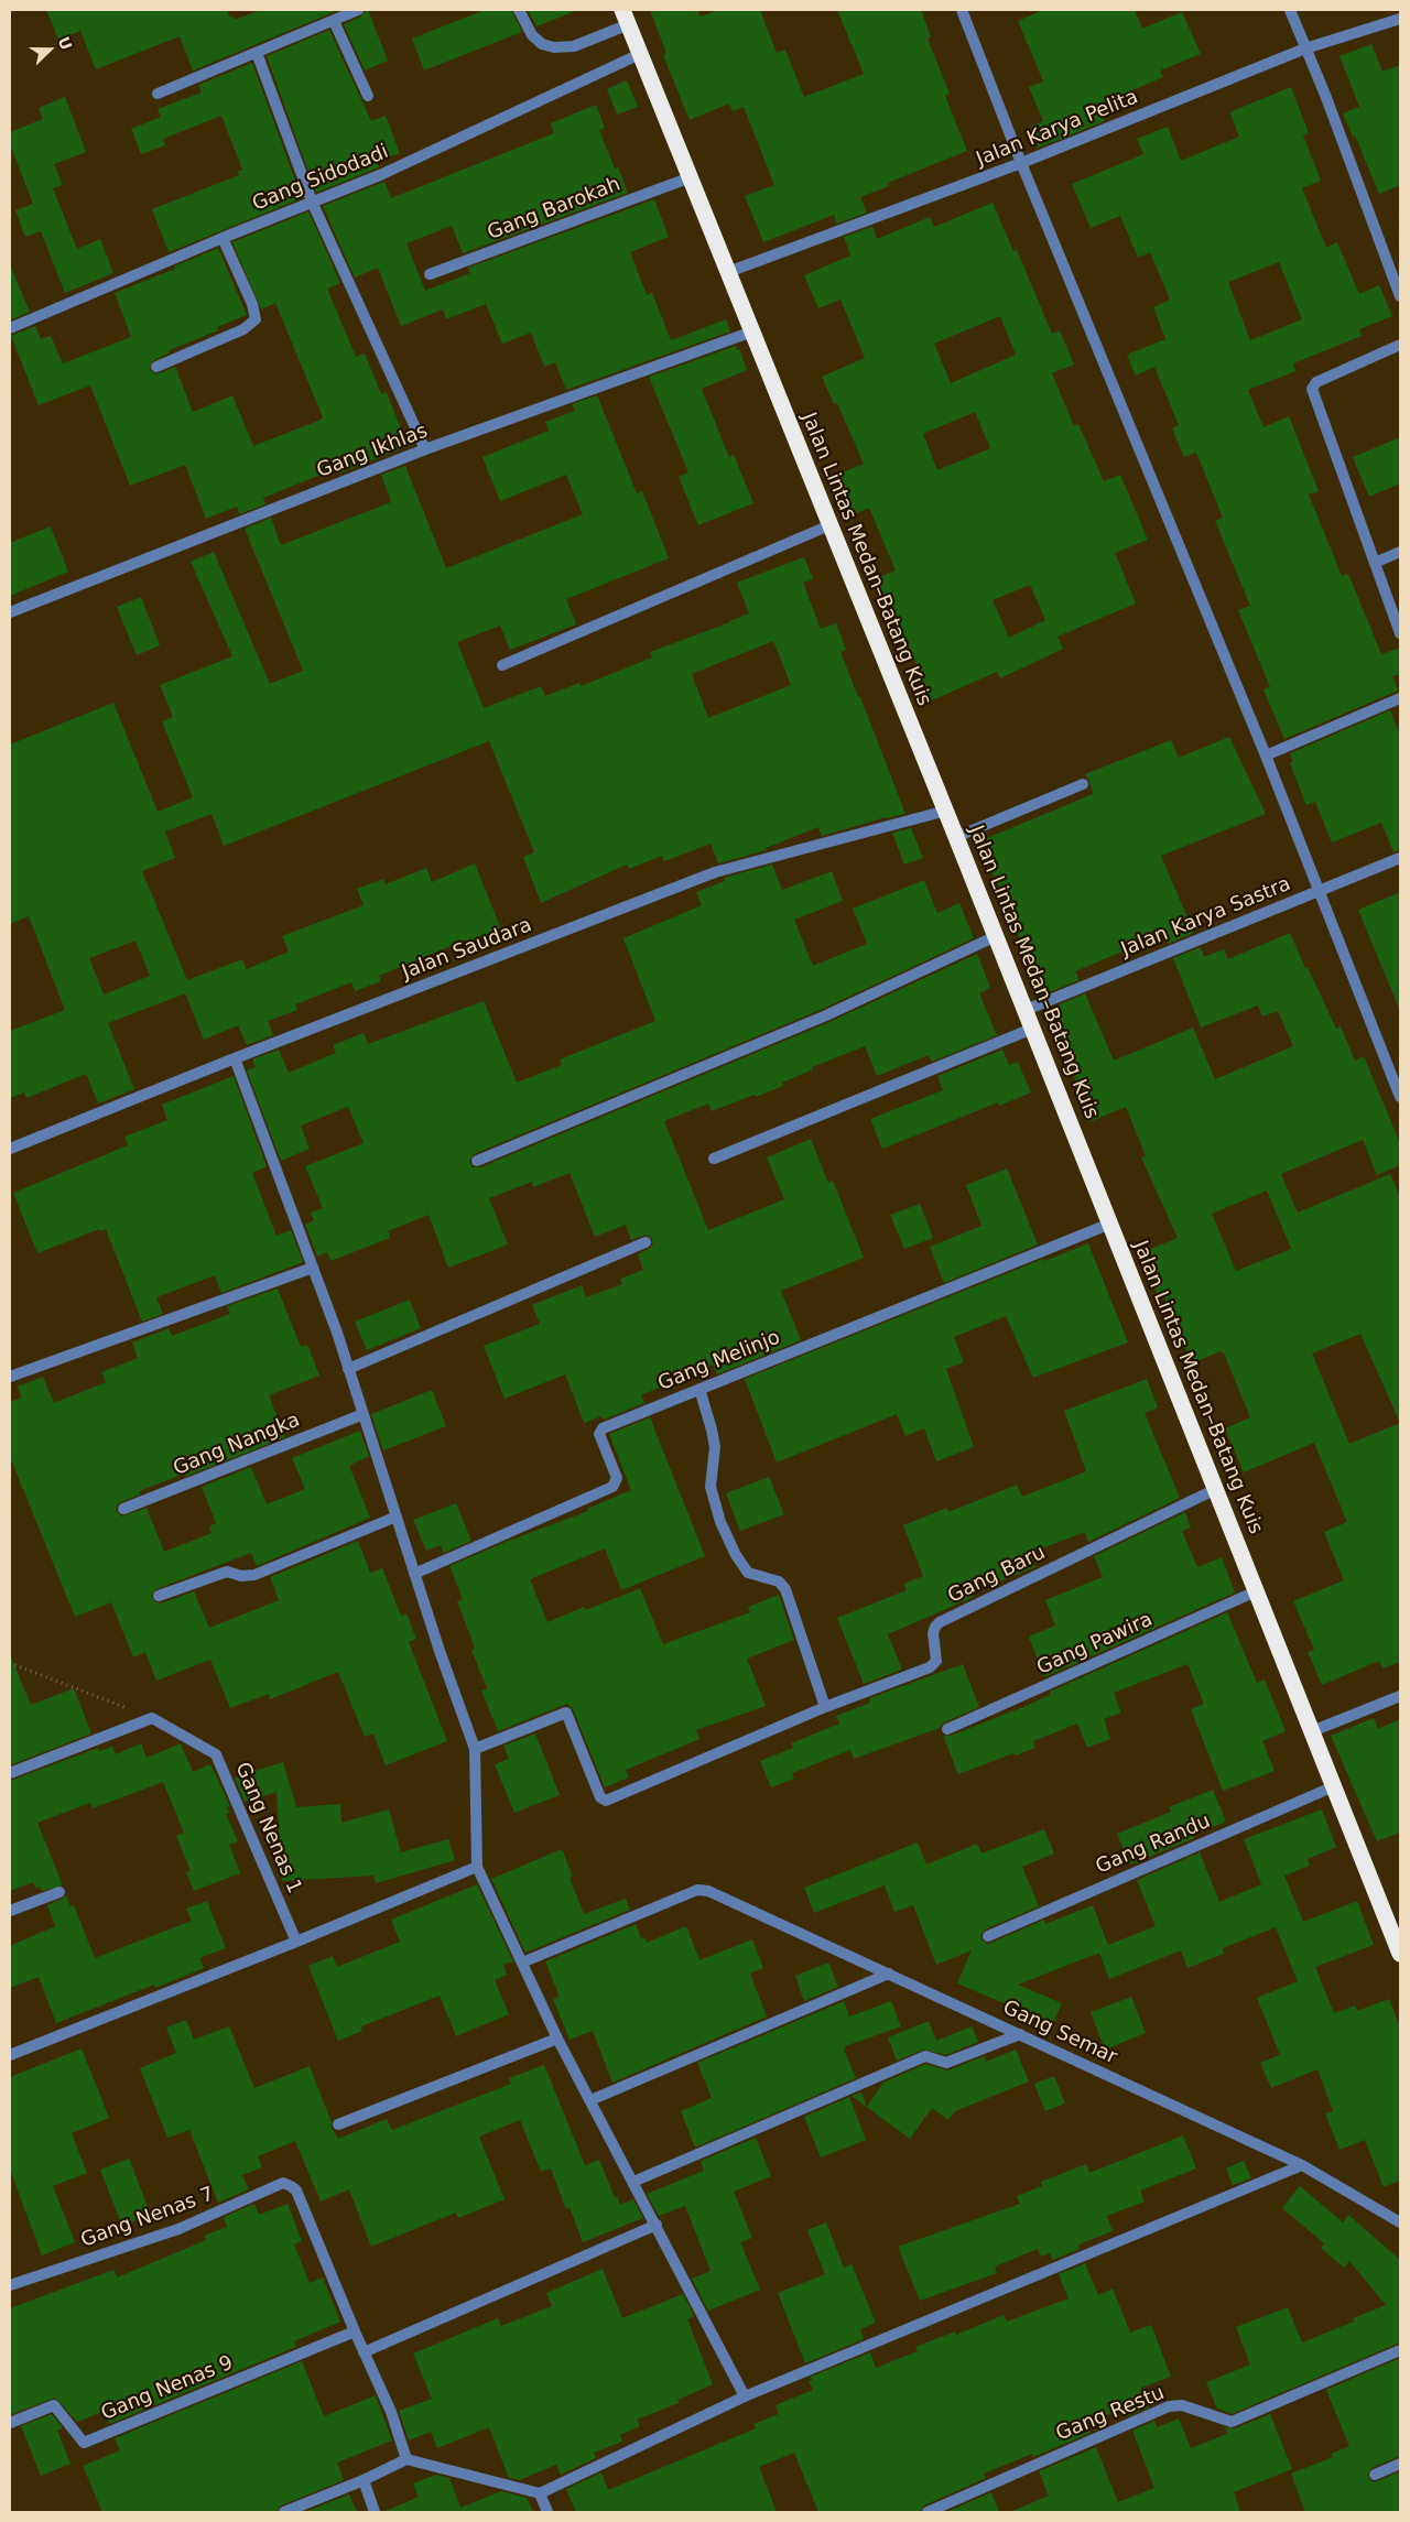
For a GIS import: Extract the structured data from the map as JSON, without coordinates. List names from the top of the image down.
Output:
{
  "streets": {
    "highway": ["Jalan Lintas Medan–Batang Kuis"],
    "street": [
      "Jalan Karya Pelita",
      "Gang Sidodadi",
      "Gang Barokah",
      "Gang Ikhlas",
      "Jalan Karya Sastra",
      "Jalan Saudara",
      "Gang Melinjo",
      "Gang Nangka",
      "Gang Baru",
      "Gang Pawira",
      "Gang Nenas 1",
      "Gang Randu",
      "Gang Semar",
      "Gang Nenas 7",
      "Gang Nenas 9",
      "Gang Restu"
    ]
  },
  "crossings": [
    ["Jalan Karya Pelita", "Jalan Lintas Medan–Batang Kuis"],
    ["Gang Sidodadi", "Jalan Lintas Medan–Batang Kuis"],
    ["Gang Barokah", "Jalan Lintas Medan–Batang Kuis"],
    ["Gang Ikhlas", "Jalan Lintas Medan–Batang Kuis"],
    ["Jalan Lintas Medan–Batang Kuis", "Jalan Karya Sastra"],
    ["Jalan Lintas Medan–Batang Kuis", "Jalan Saudara"],
    ["Jalan Lintas Medan–Batang Kuis", "Gang Melinjo"],
    ["Jalan Lintas Medan–Batang Kuis", "Gang Baru"],
    ["Jalan Lintas Medan–Batang Kuis", "Gang Pawira"],
    ["Jalan Lintas Medan–Batang Kuis", "Gang Randu"],
    ["Gang Nenas 7", "Gang Nenas 9"]
  ],
  "north": "right"
}
